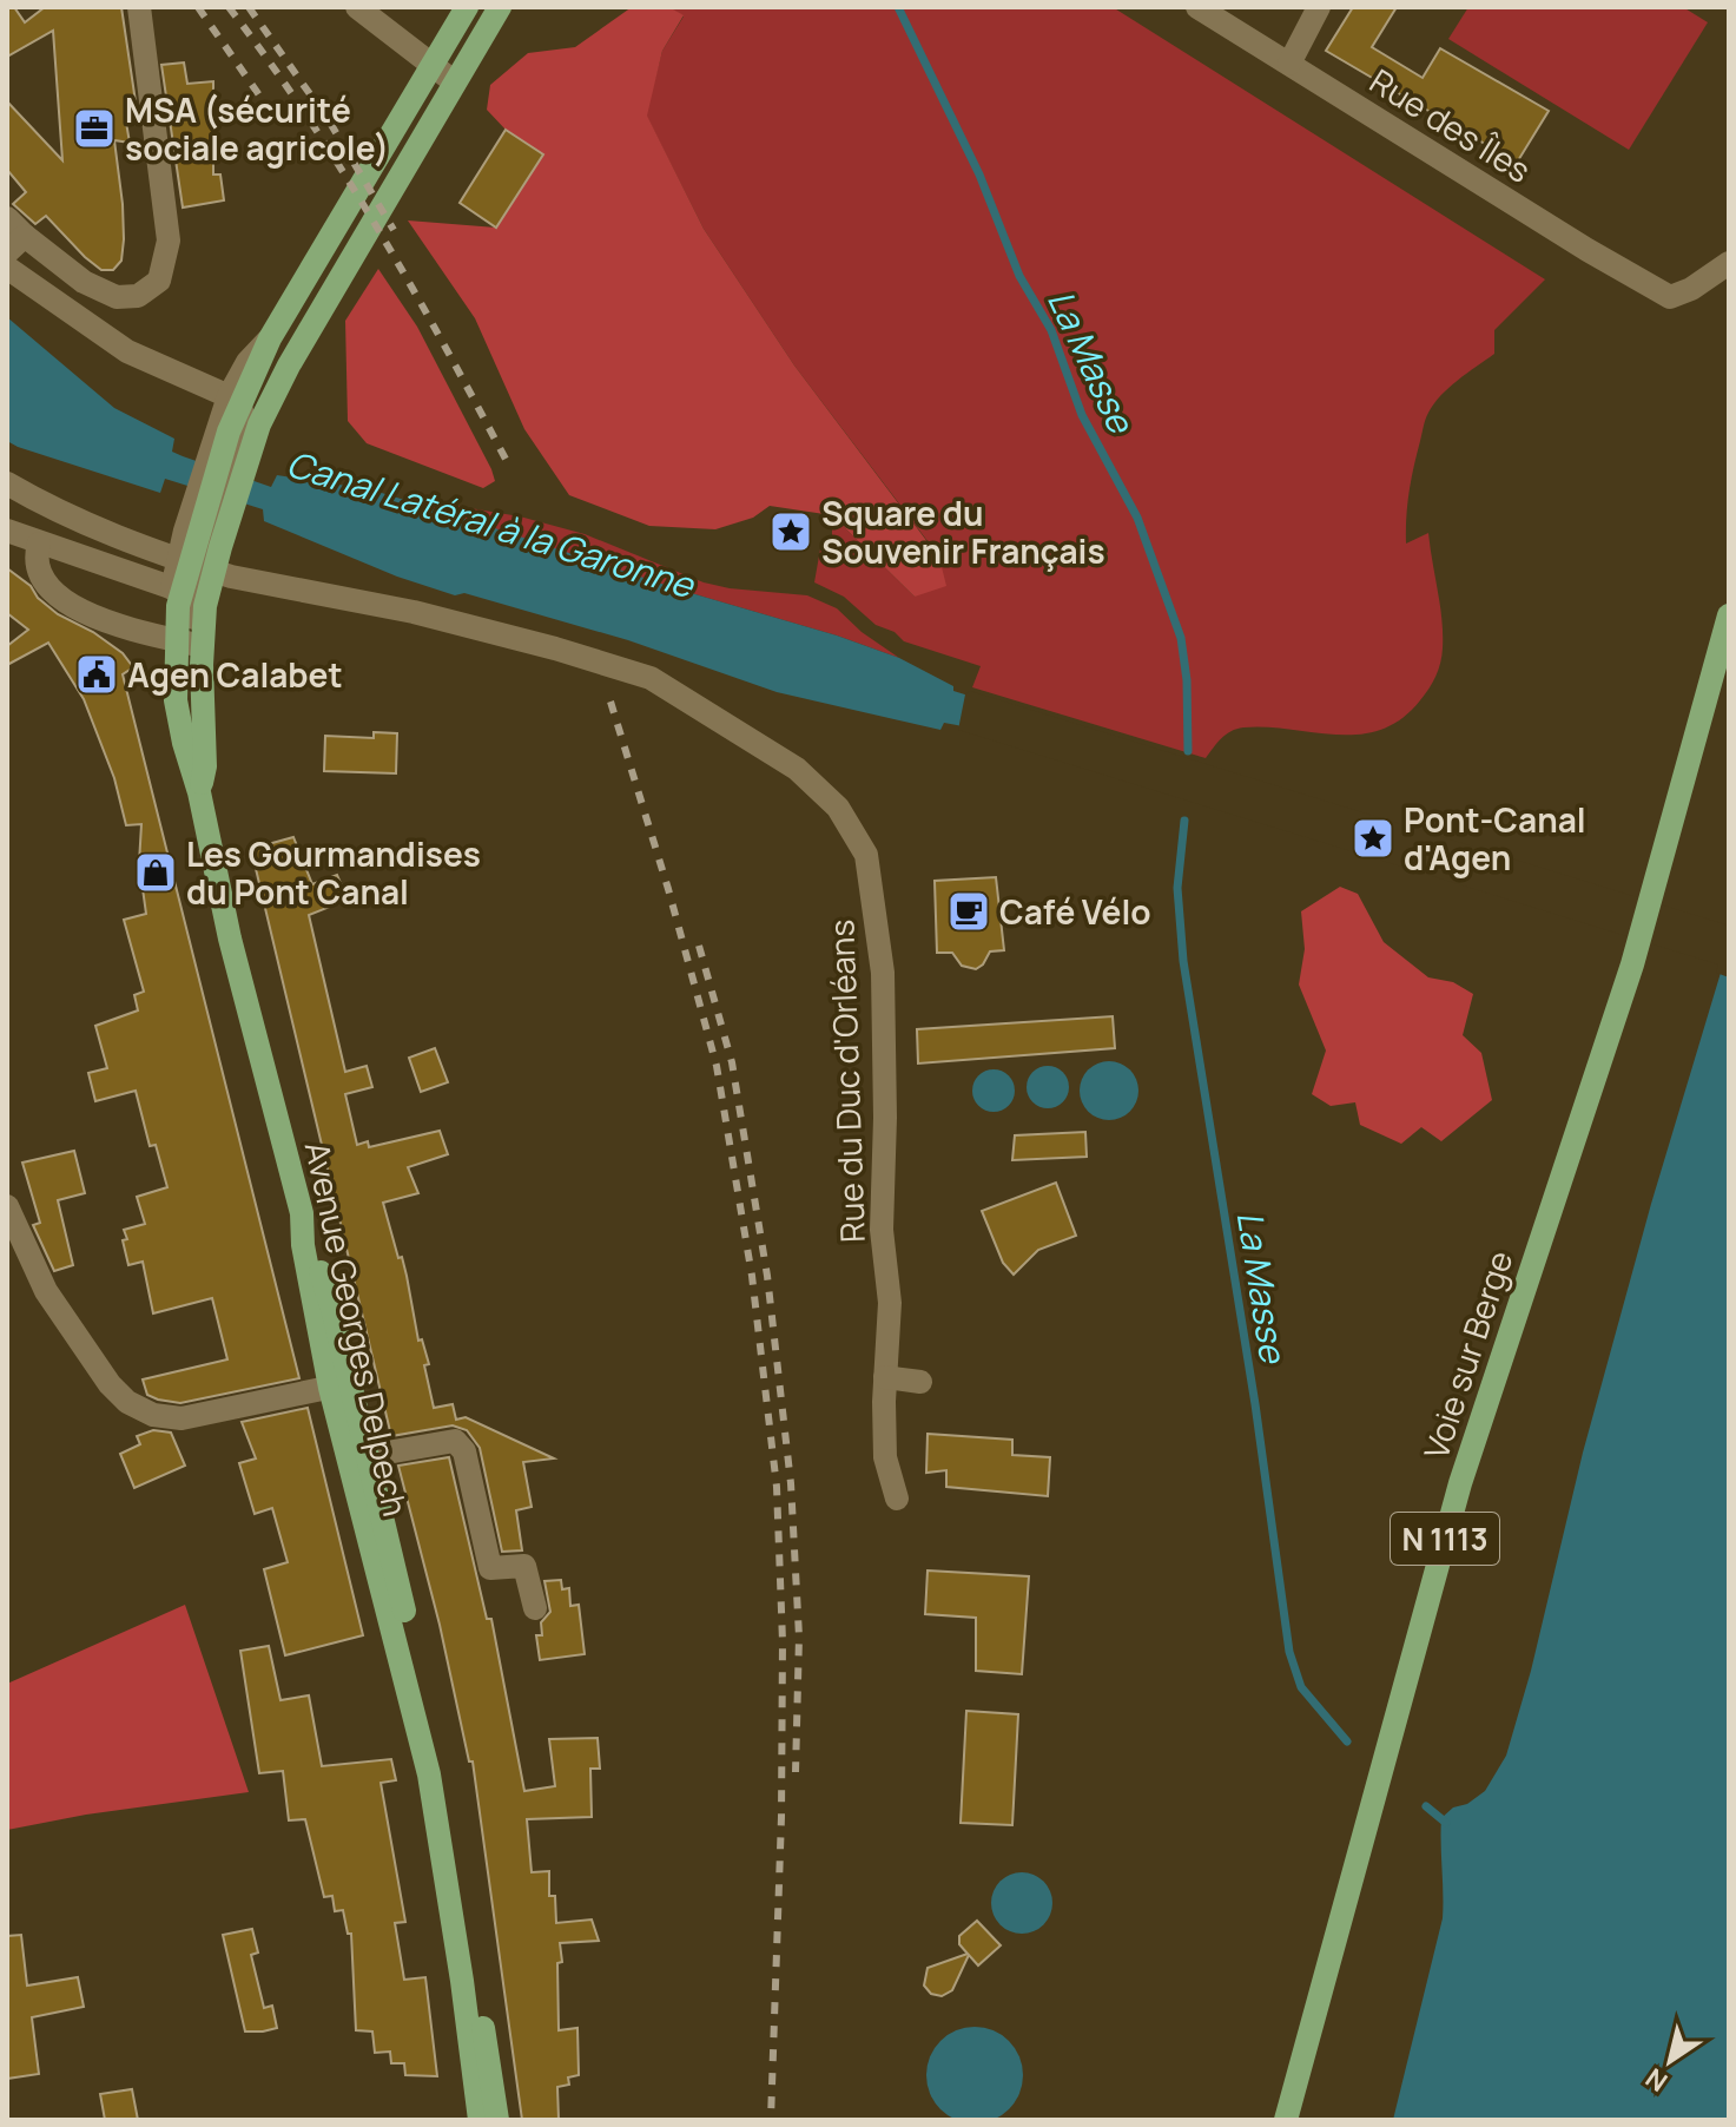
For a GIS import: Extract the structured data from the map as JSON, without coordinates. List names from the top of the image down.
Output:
{
  "streets": {
    "main road": ["Avenue Georges Delpech", "Voie sur Berge", "N 1113"],
    "street": ["Rue des Îles", "Rue du Duc d'Orléans"]
  },
  "crossings": [
    ["Rue du Duc d'Orléans", "Avenue Georges Delpech"]
  ],
  "water": ["La Masse", "Canal Latéral à la Garonne"],
  "places": {
    "office": ["MSA (sécurité sociale agricole)"],
    "place": ["Square du Souvenir Français", "Pont-Canal d'Agen"],
    "public building": ["Agen Calabet"],
    "shop": ["Les Gourmandises du Pont Canal"],
    "cafe": ["Café Vélo"]
  },
  "north": "bottom left"
}
